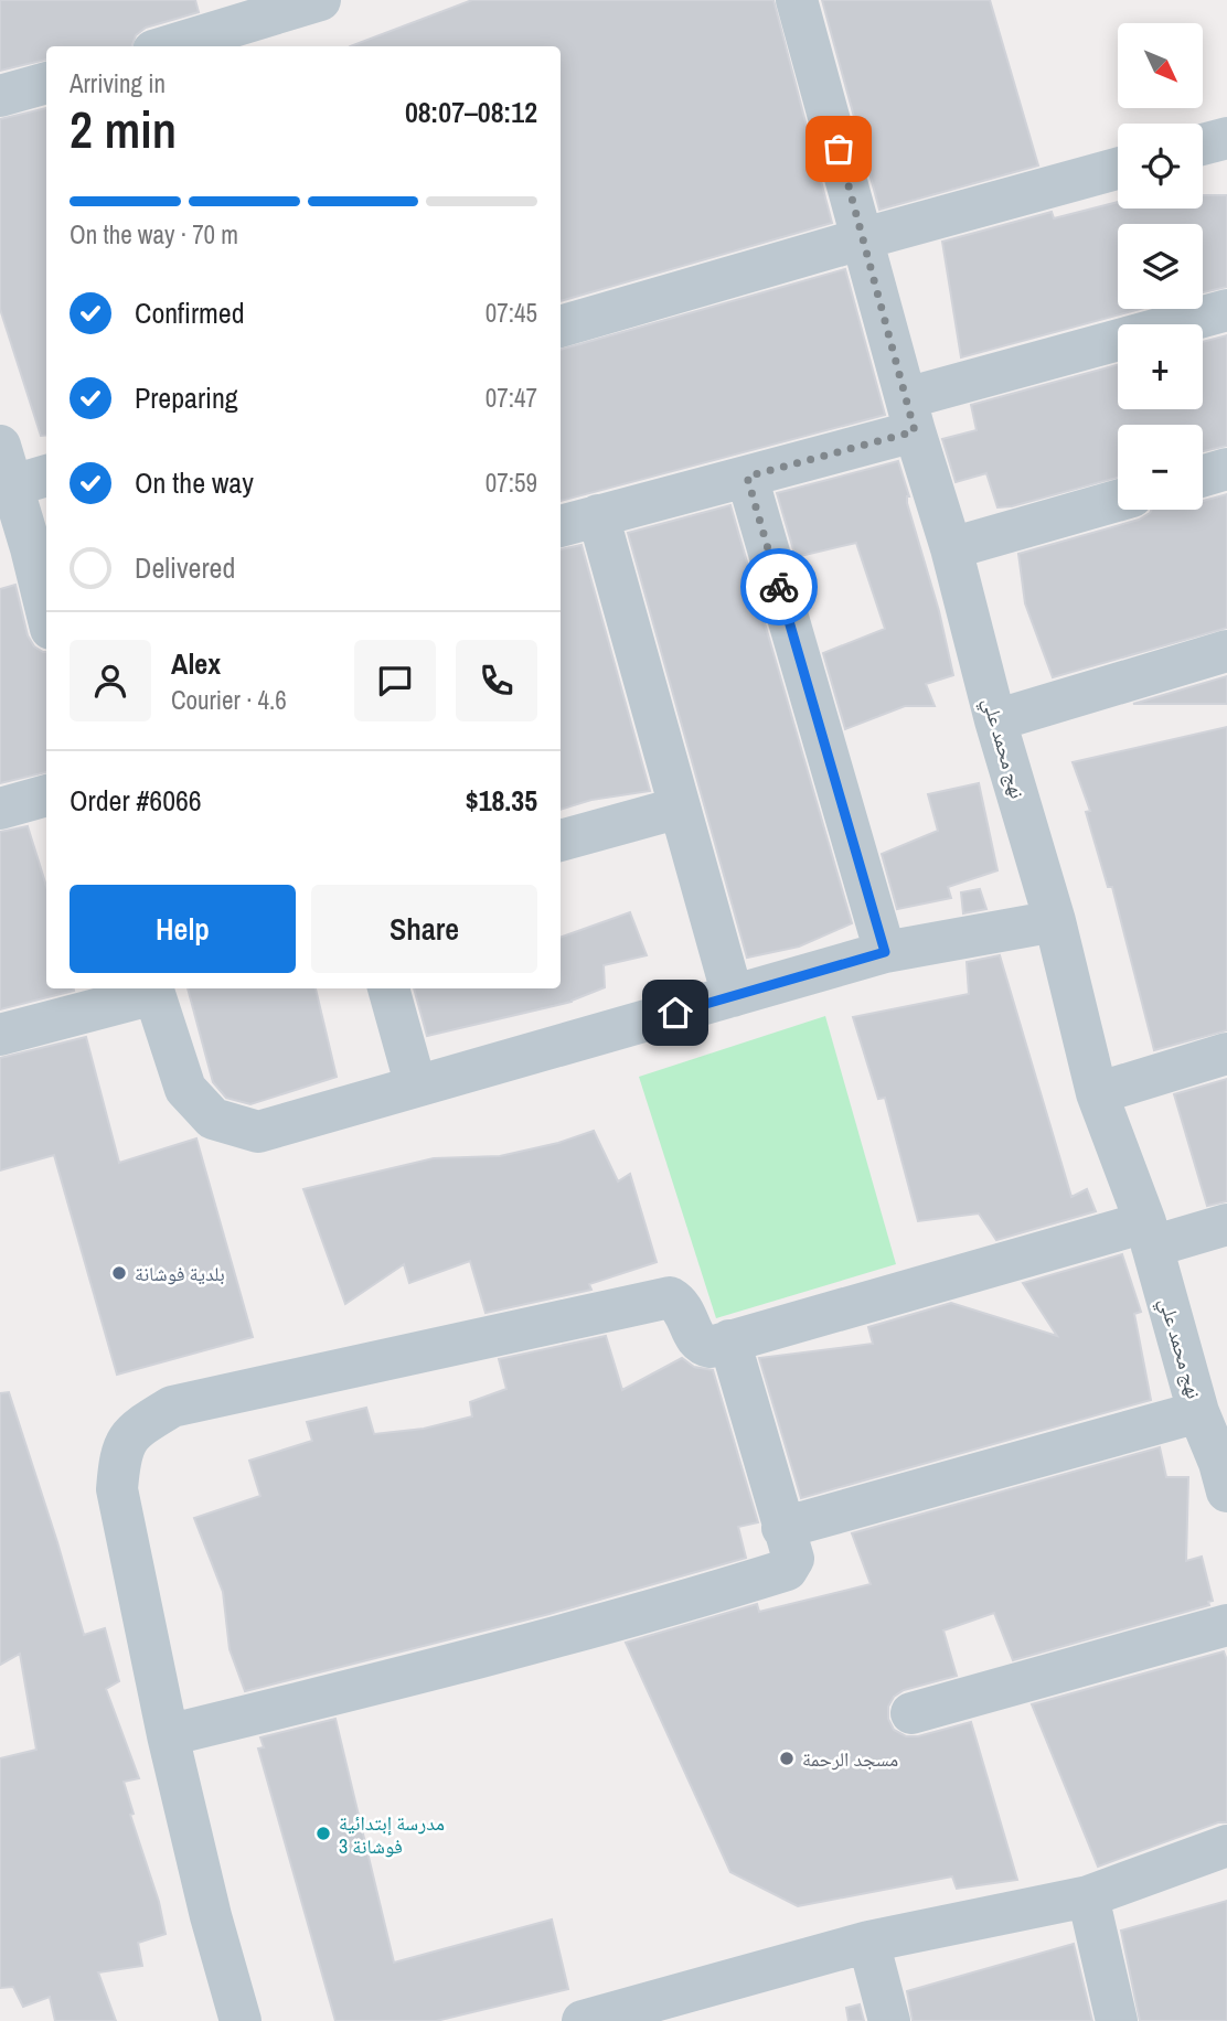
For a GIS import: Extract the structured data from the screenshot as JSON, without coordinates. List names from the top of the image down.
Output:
{
  "streets": {
    "street": ["نهج محمد علي"]
  },
  "places": ["بلدية فوشانة", "مسجد الرحمة", "مدرسة إبتدائية فوشانة 3"],
  "north": "bottom right",
  "page": {
    "map_buttons": ["+", "−"],
    "heading": ["2 min", "Arriving in", "08:07–08:12"],
    "panel": [
      "Alex",
      "Courier · 4.6",
      "Order #6066",
      "$18.35"
    ],
    "bar": "On the way · 70 m",
    "list": [
      ["Confirmed", "07:45"],
      ["Preparing", "07:47"],
      ["On the way", "07:59"],
      "Delivered"
    ],
    "buttons": ["Help", "Share"]
  }
}
